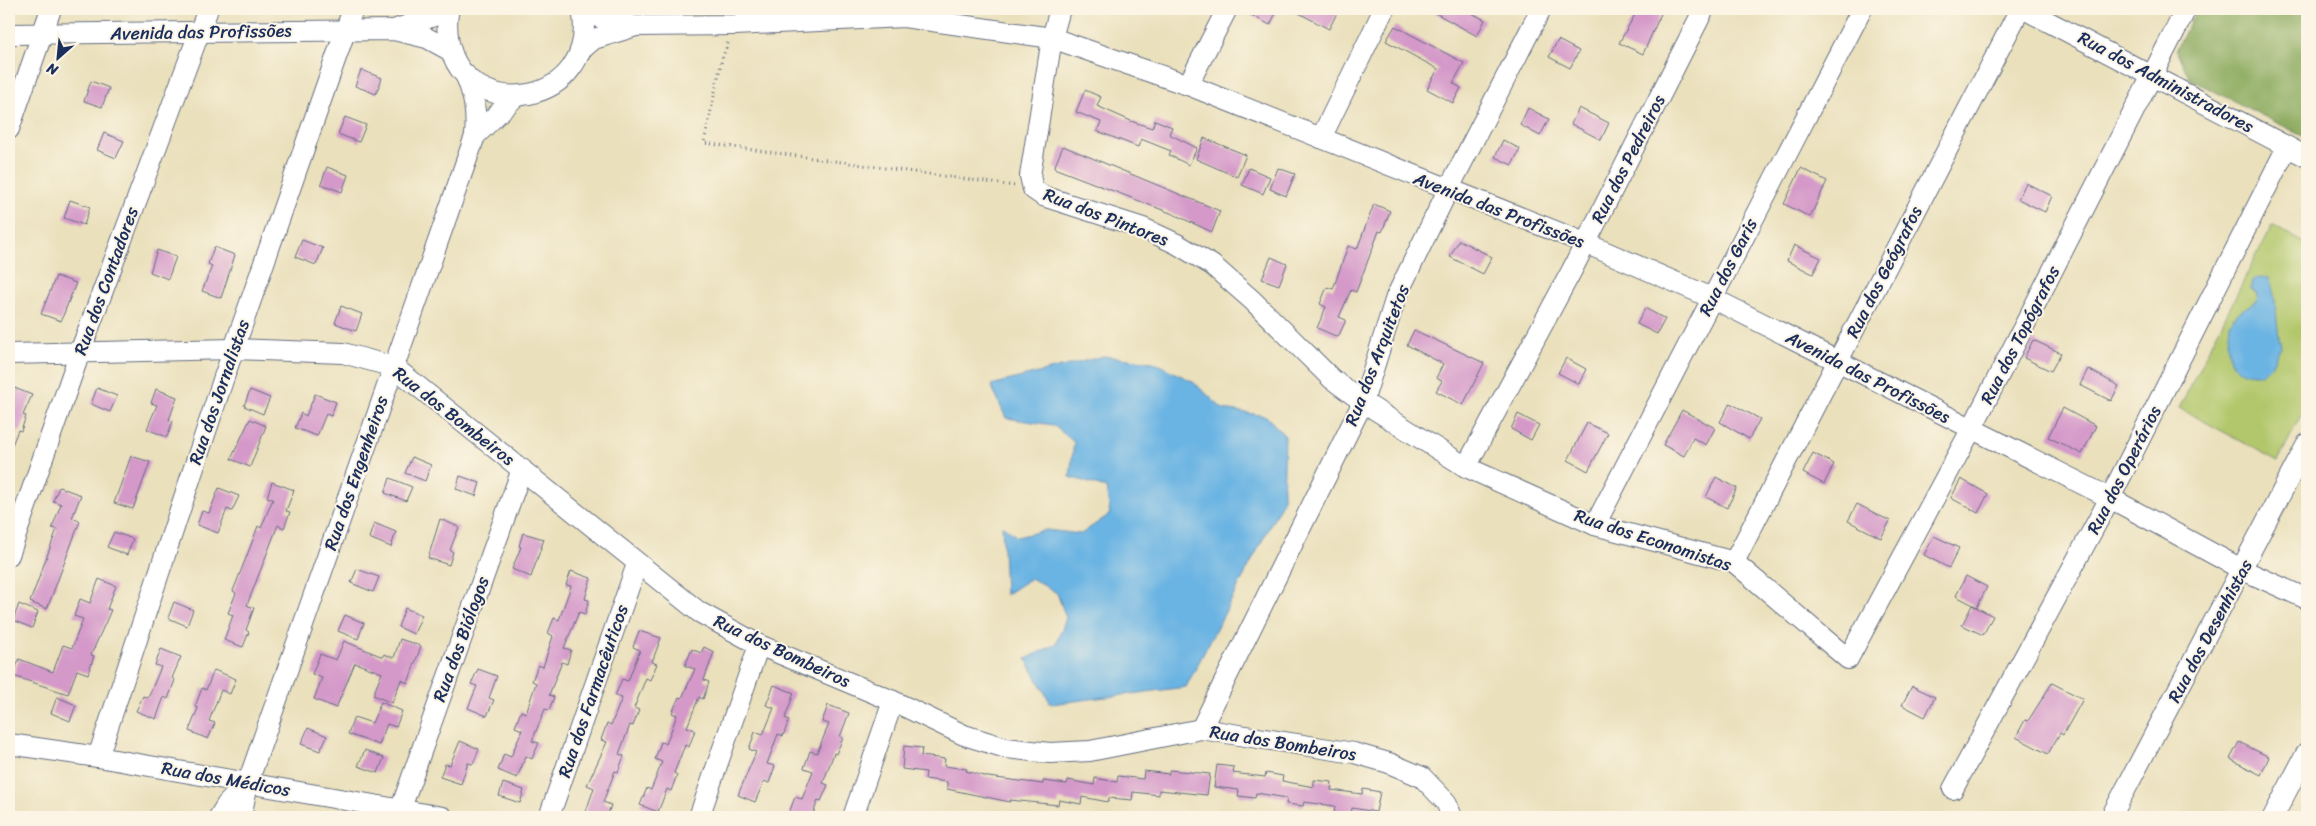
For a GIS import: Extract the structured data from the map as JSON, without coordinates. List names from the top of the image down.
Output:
{
  "streets": {
    "street": [
      "Avenida das Profissões",
      "Rua dos Administradores",
      "Rua dos Pedreiros",
      "Rua dos Pintores",
      "Rua dos Garis",
      "Rua dos Geógrafos",
      "Rua dos Contadores",
      "Rua dos Topógrafos",
      "Rua dos Arquitetos",
      "Rua dos Jornalistas",
      "Rua dos Bombeiros",
      "Rua dos Operários",
      "Rua dos Engenheiros",
      "Rua dos Economistas",
      "Rua dos Desenhistas",
      "Rua dos Biólogos",
      "Rua dos Farmacêuticos",
      "Rua dos Médicos"
    ]
  },
  "crossings": [
    ["Avenida das Profissões", "Rua dos Pedreiros"],
    ["Avenida das Profissões", "Rua dos Pintores"],
    ["Avenida das Profissões", "Rua dos Garis"],
    ["Avenida das Profissões", "Rua dos Geógrafos"],
    ["Avenida das Profissões", "Rua dos Contadores"],
    ["Avenida das Profissões", "Rua dos Topógrafos"],
    ["Avenida das Profissões", "Rua dos Arquitetos"],
    ["Avenida das Profissões", "Rua dos Jornalistas"],
    ["Avenida das Profissões", "Rua dos Operários"],
    ["Avenida das Profissões", "Rua dos Desenhistas"],
    ["Rua dos Administradores", "Rua dos Topógrafos"],
    ["Rua dos Administradores", "Rua dos Operários"],
    ["Rua dos Pedreiros", "Rua dos Economistas"],
    ["Rua dos Pintores", "Rua dos Arquitetos"],
    ["Rua dos Pintores", "Rua dos Economistas"],
    ["Rua dos Garis", "Rua dos Economistas"],
    ["Rua dos Geógrafos", "Rua dos Economistas"],
    ["Rua dos Contadores", "Rua dos Bombeiros"],
    ["Rua dos Topógrafos", "Rua dos Economistas"],
    ["Rua dos Arquitetos", "Rua dos Bombeiros"],
    ["Rua dos Arquitetos", "Rua dos Economistas"],
    ["Rua dos Jornalistas", "Rua dos Bombeiros"],
    ["Rua dos Jornalistas", "Rua dos Médicos"],
    ["Rua dos Bombeiros", "Rua dos Engenheiros"],
    ["Rua dos Bombeiros", "Rua dos Biólogos"],
    ["Rua dos Bombeiros", "Rua dos Farmacêuticos"],
    ["Rua dos Engenheiros", "Rua dos Médicos"],
    ["Rua dos Biólogos", "Rua dos Médicos"]
  ],
  "north": "bottom left"
}
